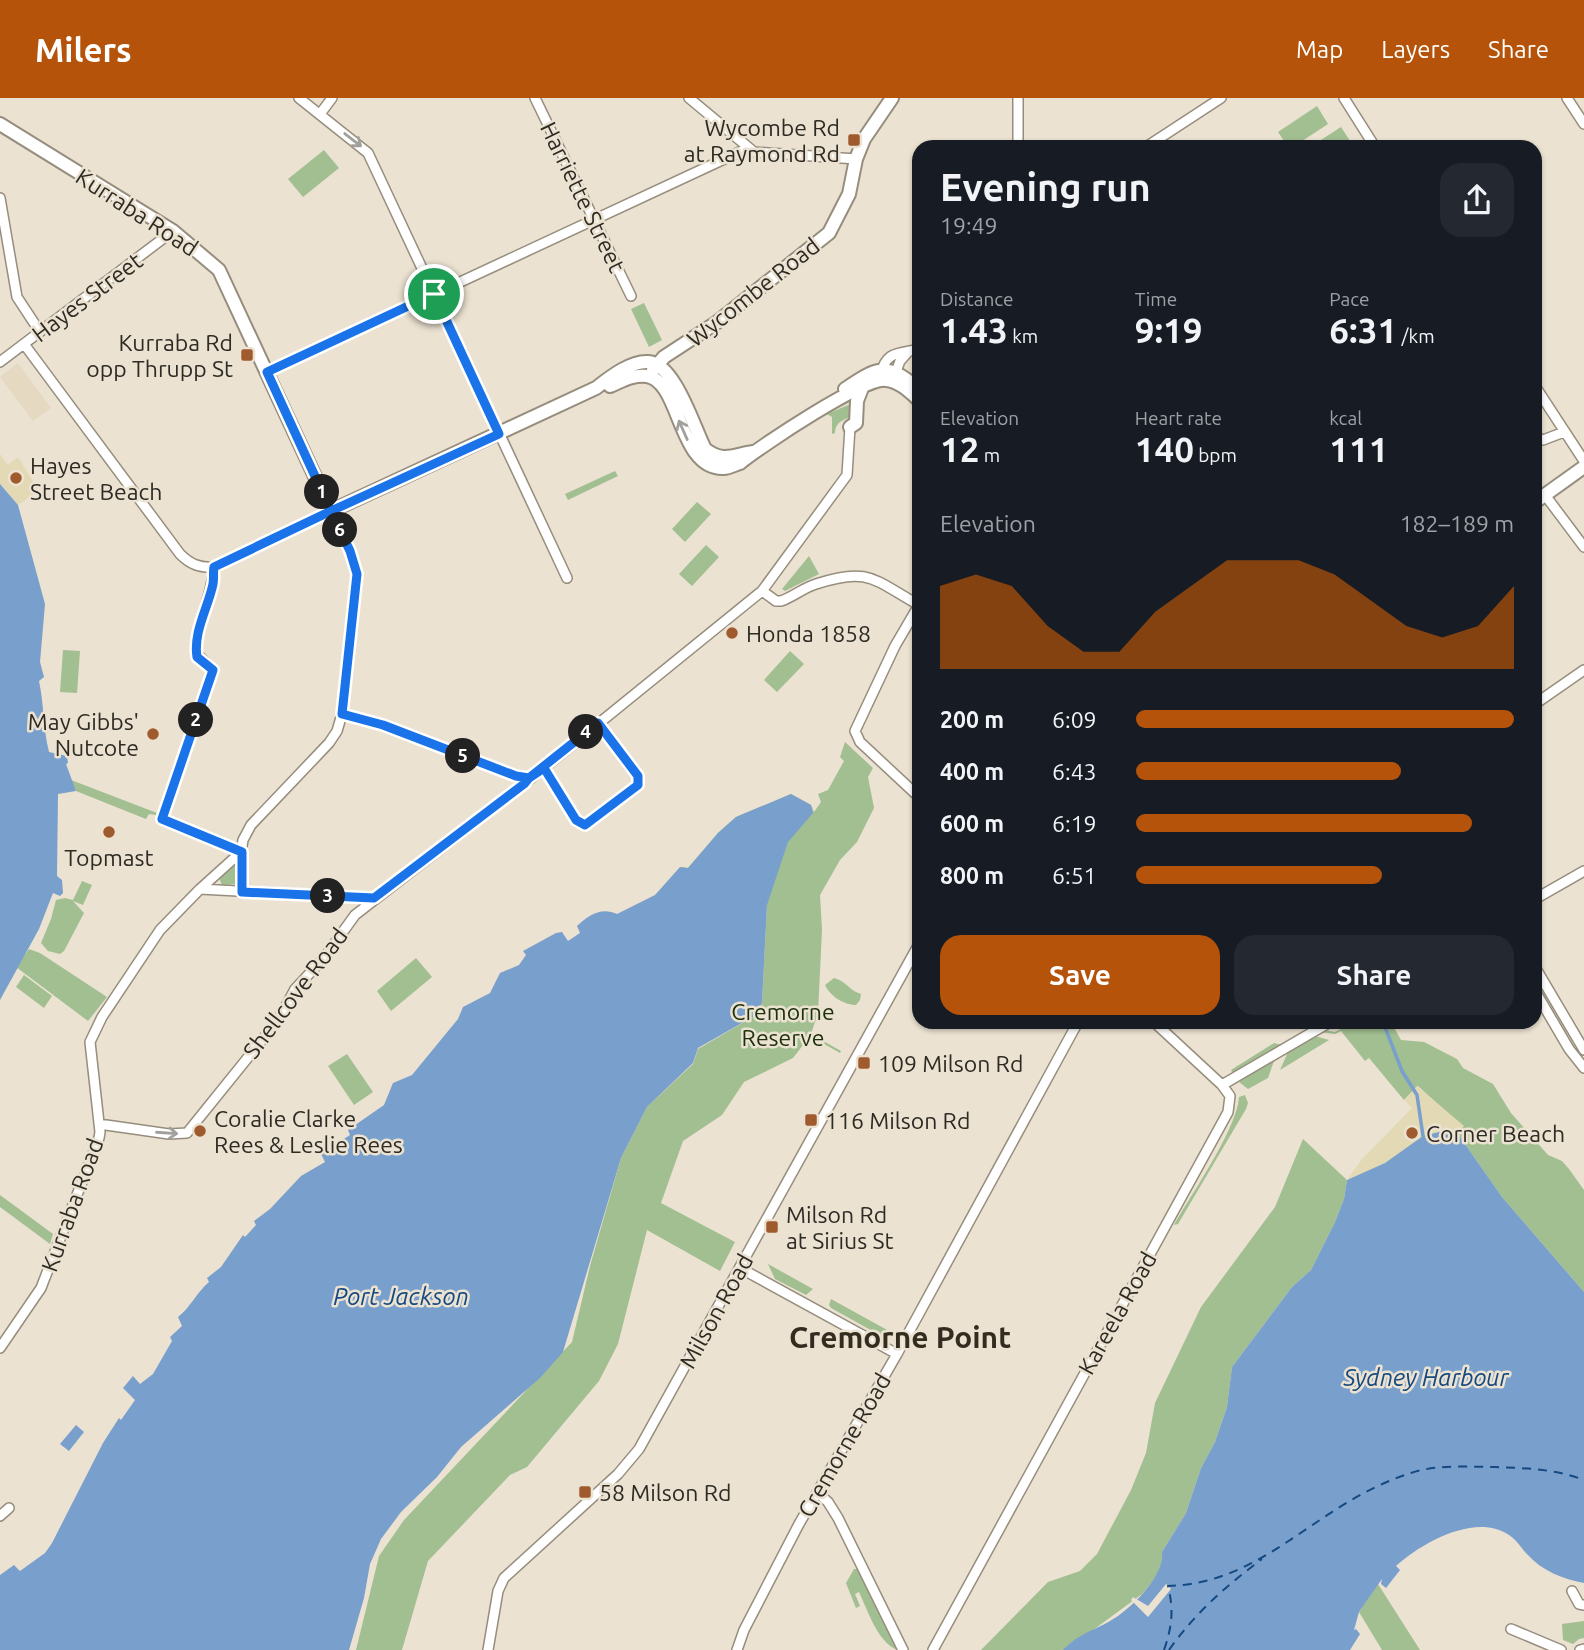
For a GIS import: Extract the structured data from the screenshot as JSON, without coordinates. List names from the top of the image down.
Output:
{
  "streets": {
    "main road": ["Kurraba Road", "Wycombe Road"],
    "street": [
      "Harriette Street",
      "Hayes Street",
      "Shellcove Road",
      "Milson Road",
      "Kareela Road",
      "Cremorne Road"
    ]
  },
  "crossings": [
    ["Kurraba Road", "Wycombe Road"],
    ["Kurraba Road", "Hayes Street"],
    ["Kurraba Road", "Shellcove Road"]
  ],
  "districts": ["Cremorne Point"],
  "water": ["Port Jackson", "Sydney Harbour"],
  "parks": ["Cremorne Reserve"],
  "places": {
    "transit": [
      "Wycombe Rd at Raymond Rd",
      "Kurraba Rd opp Thrupp St",
      "109 Milson Rd",
      "116 Milson Rd",
      "Milson Rd at Sirius St",
      "58 Milson Rd"
    ],
    "other": [
      "Hayes Street Beach",
      "Honda 1858",
      "May Gibbs' Nutcote",
      "Topmast",
      "Coralie Clarke Rees & Leslie Rees",
      "Corner Beach"
    ]
  },
  "page": {
    "header": "Milers",
    "nav": ["Map", "Layers", "Share"],
    "heading": ["Evening run", "19:49"],
    "stats": [
      ["Distance", "1.43 km"],
      ["Time", "9:19"],
      ["Pace", "6:31 /km"],
      ["Elevation", "12 m"],
      ["Heart rate", "140 bpm"],
      ["kcal", "111"]
    ],
    "pins": [
      "1",
      "6",
      "2",
      "4",
      "5",
      "3"
    ],
    "chart": ["Elevation", "182–189 m"],
    "list": [
      {
        "name": "200 m",
        "note": "6:09"
      },
      {
        "name": "400 m",
        "note": "6:43"
      },
      {
        "name": "600 m",
        "note": "6:19"
      },
      {
        "name": "800 m",
        "note": "6:51"
      }
    ],
    "buttons": ["Save", "Share"]
  }
}
